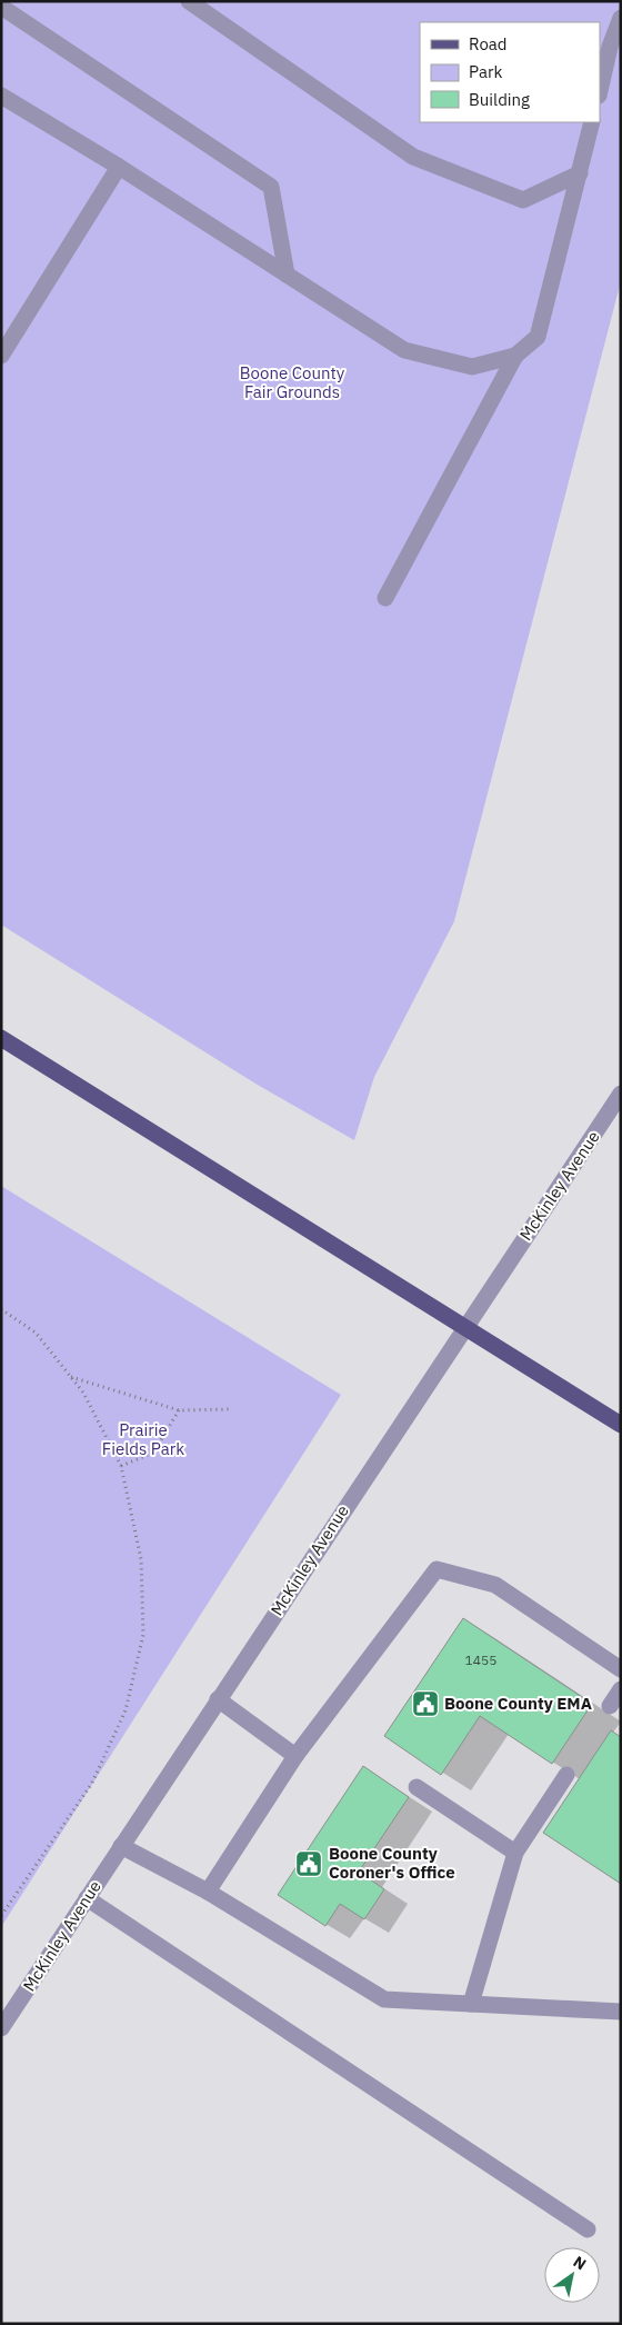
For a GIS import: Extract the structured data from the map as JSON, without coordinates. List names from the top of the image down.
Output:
{
  "streets": {
    "street": ["McKinley Avenue"]
  },
  "parks": ["Boone County Fair Grounds", "Prairie Fields Park"],
  "places": {
    "public building": ["Boone County EMA", "Boone County Coroner's Office"]
  },
  "house_numbers": ["1455"],
  "legend": ["Road", "Park", "Building"],
  "north": "top right"
}
